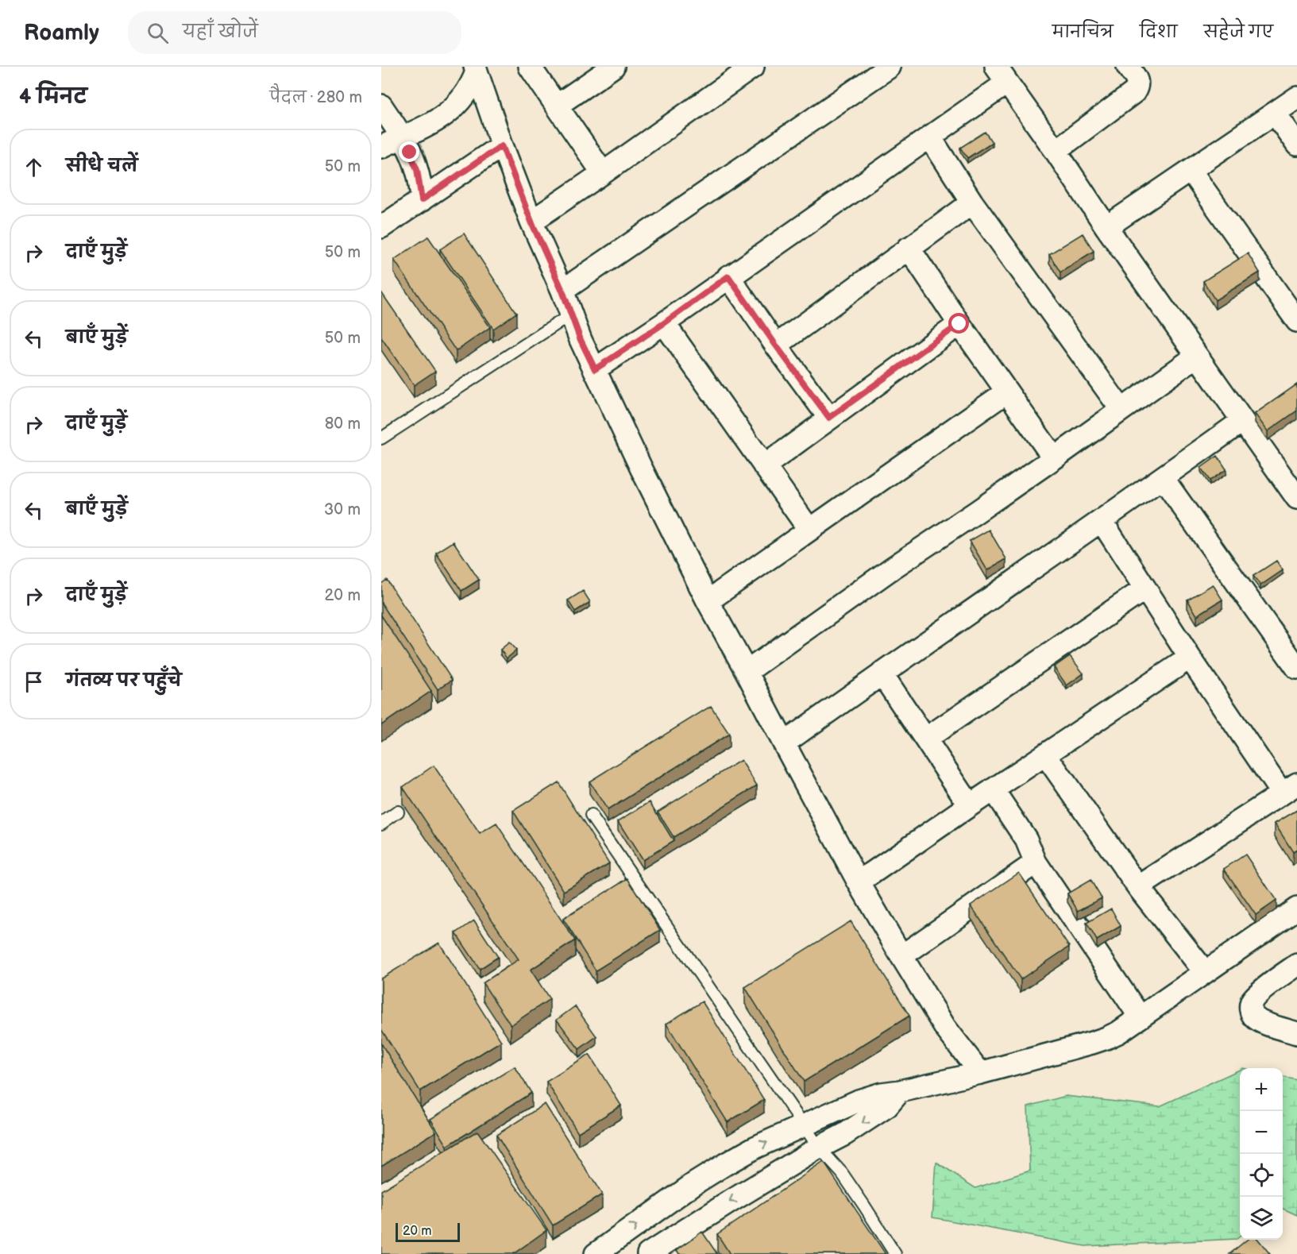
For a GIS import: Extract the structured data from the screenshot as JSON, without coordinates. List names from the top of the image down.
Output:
{
  "scale_bar": "20 m",
  "page": {
    "header": "Roamly",
    "search": "यहाँ खोजें",
    "nav": ["मानचित्र", "दिशा", "सहेजे गए"],
    "heading": ["4 मिनट", "पैदल · 280 m"],
    "list": [
      ["सीधे चलें", "50 m"],
      ["दाएँ मुड़ें", "50 m"],
      ["बाएँ मुड़ें", "50 m"],
      ["दाएँ मुड़ें", "80 m"],
      ["बाएँ मुड़ें", "30 m"],
      ["दाएँ मुड़ें", "20 m"],
      "गंतव्य पर पहुँचे"
    ],
    "map_buttons": ["+", "−"],
    "scale": "20 m"
  }
}
